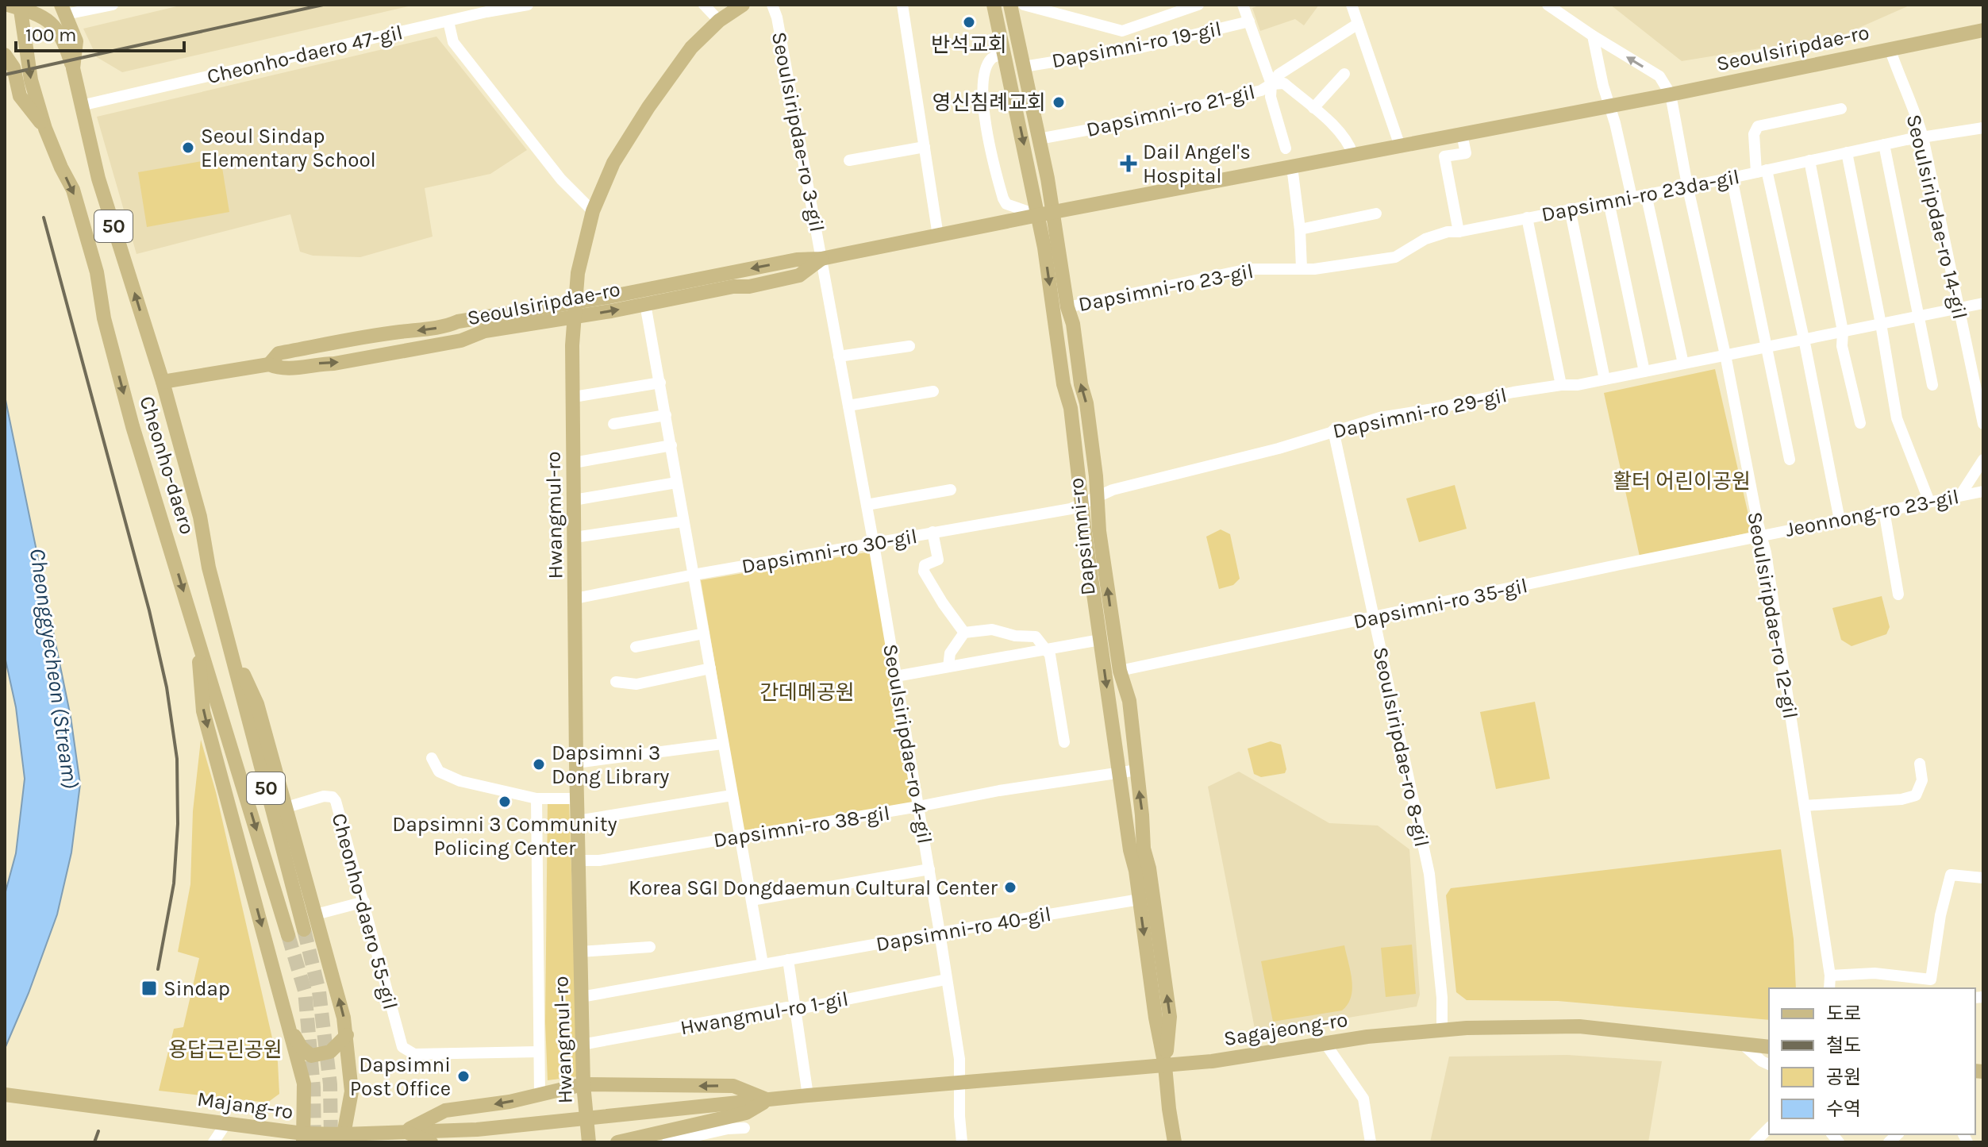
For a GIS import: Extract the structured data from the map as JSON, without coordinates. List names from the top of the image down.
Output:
{
  "streets": {
    "main road": [
      "Seoulsiripdae-ro",
      "50",
      "Cheonho-daero",
      "Hwangmul-ro",
      "Dapsimni-ro",
      "Sagajeong-ro",
      "Majang-ro"
    ],
    "street": [
      "Dapsimni-ro 19-gil",
      "Cheonho-daero 47-gil",
      "Dapsimni-ro 21-gil",
      "Seoulsiripdae-ro 3-gil",
      "Dapsimni-ro 23da-gil",
      "Seoulsiripdae-ro 14-gil",
      "Dapsimni-ro 23-gil",
      "Dapsimni-ro 29-gil",
      "Jeonnong-ro 23-gil",
      "Dapsimni-ro 30-gil",
      "Dapsimni-ro 35-gil",
      "Seoulsiripdae-ro 12-gil",
      "Seoulsiripdae-ro 4-gil",
      "Seoulsiripdae-ro 8-gil",
      "Dapsimni-ro 38-gil",
      "Cheonho-daero 55-gil",
      "Dapsimni-ro 40-gil",
      "Hwangmul-ro 1-gil"
    ]
  },
  "crossings": [
    ["Dapsimni-ro 19-gil", "Dapsimni-ro"],
    ["Seoulsiripdae-ro", "Seoulsiripdae-ro 3-gil"],
    ["Seoulsiripdae-ro", "Seoulsiripdae-ro 14-gil"],
    ["Seoulsiripdae-ro", "Cheonho-daero"],
    ["Seoulsiripdae-ro", "Hwangmul-ro"],
    ["Seoulsiripdae-ro", "Dapsimni-ro"],
    ["Seoulsiripdae-ro", "Seoulsiripdae-ro 12-gil"],
    ["Seoulsiripdae-ro", "Seoulsiripdae-ro 4-gil"],
    ["Cheonho-daero 47-gil", "Cheonho-daero"],
    ["Dapsimni-ro 21-gil", "Dapsimni-ro"],
    ["Seoulsiripdae-ro 3-gil", "Seoulsiripdae-ro 4-gil"],
    ["Dapsimni-ro 23da-gil", "Seoulsiripdae-ro 14-gil"],
    ["Dapsimni-ro 23da-gil", "Dapsimni-ro 23-gil"],
    ["Dapsimni-ro 23da-gil", "Seoulsiripdae-ro 12-gil"],
    ["Seoulsiripdae-ro 14-gil", "Dapsimni-ro 29-gil"],
    ["Dapsimni-ro 23-gil", "Dapsimni-ro"],
    ["Dapsimni-ro 29-gil", "Dapsimni-ro"],
    ["Dapsimni-ro 29-gil", "Dapsimni-ro 30-gil"],
    ["Dapsimni-ro 29-gil", "Seoulsiripdae-ro 12-gil"],
    ["Dapsimni-ro 29-gil", "Seoulsiripdae-ro 8-gil"],
    ["Jeonnong-ro 23-gil", "Dapsimni-ro 35-gil"],
    ["Jeonnong-ro 23-gil", "Seoulsiripdae-ro 12-gil"],
    ["Hwangmul-ro", "Dapsimni-ro 30-gil"],
    ["Hwangmul-ro", "Dapsimni-ro 38-gil"],
    ["Hwangmul-ro", "Dapsimni-ro 40-gil"],
    ["Hwangmul-ro", "Hwangmul-ro 1-gil"],
    ["Dapsimni-ro", "Dapsimni-ro 30-gil"],
    ["Dapsimni-ro", "Dapsimni-ro 35-gil"],
    ["Dapsimni-ro", "Dapsimni-ro 38-gil"],
    ["Dapsimni-ro", "Dapsimni-ro 40-gil"],
    ["Dapsimni-ro", "Sagajeong-ro"],
    ["Dapsimni-ro 30-gil", "Seoulsiripdae-ro 4-gil"],
    ["Dapsimni-ro 35-gil", "Seoulsiripdae-ro 12-gil"],
    ["Dapsimni-ro 35-gil", "Seoulsiripdae-ro 8-gil"],
    ["Seoulsiripdae-ro 4-gil", "Dapsimni-ro 38-gil"],
    ["Seoulsiripdae-ro 4-gil", "Dapsimni-ro 40-gil"],
    ["Seoulsiripdae-ro 4-gil", "Hwangmul-ro 1-gil"],
    ["Seoulsiripdae-ro 4-gil", "Sagajeong-ro"],
    ["Seoulsiripdae-ro 8-gil", "Sagajeong-ro"]
  ],
  "water": ["Cheonggyecheon (Stream)"],
  "parks": ["활터 어린이공원", "간데메공원", "용답근린공원"],
  "places": {
    "other": [
      "반석교회",
      "영신침례교회",
      "Seoul Sindap Elementary School",
      "Dapsimni 3 Dong Library",
      "Dapsimni 3 Community Policing Center",
      "Korea SGI Dongdaemun Cultural Center",
      "Dapsimni Post Office"
    ],
    "health": ["Dail Angel's Hospital"],
    "transit": ["Sindap"]
  },
  "legend": [
    "도로",
    "철도",
    "공원",
    "수역"
  ],
  "scale_bar": "100 m"
}
